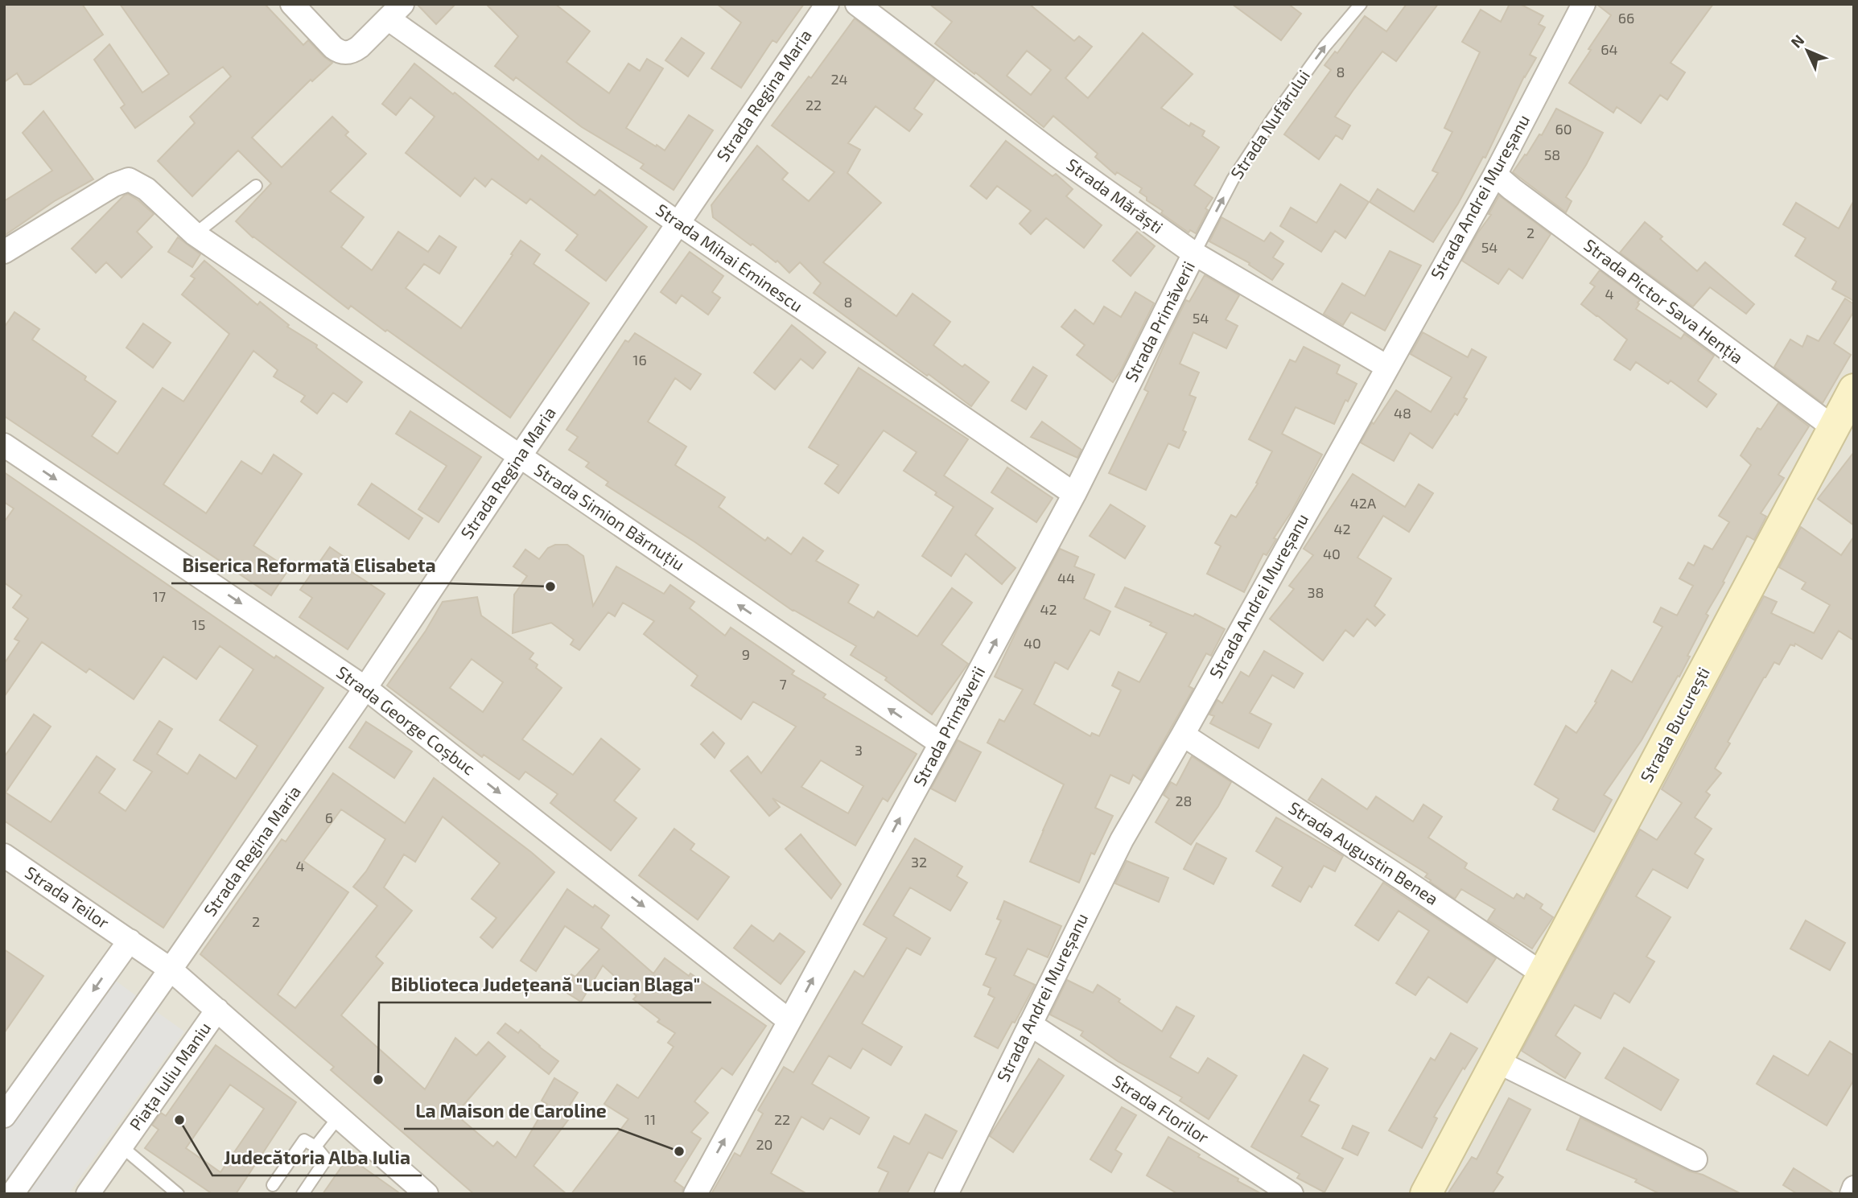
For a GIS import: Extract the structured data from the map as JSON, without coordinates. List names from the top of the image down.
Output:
{
  "streets": {
    "main road": ["Strada București"],
    "street": [
      "Strada Regina Maria",
      "Strada Mărăști",
      "Strada Andrei Mureșanu",
      "Strada Mihai Eminescu",
      "Strada Pictor Sava Henția",
      "Strada Primăverii",
      "Strada Simion Bărnuțiu",
      "Strada George Coșbuc",
      "Strada Augustin Benea",
      "Strada Teilor",
      "Piața Iuliu Maniu",
      "Strada Florilor"
    ],
    "lane": ["Strada Nufărului"]
  },
  "crossings": [
    ["Strada Regina Maria", "Strada Mihai Eminescu"],
    ["Strada Regina Maria", "Strada Simion Bărnuțiu"],
    ["Strada Regina Maria", "Strada George Coșbuc"],
    ["Strada Regina Maria", "Piața Iuliu Maniu"],
    ["Strada Nufărului", "Strada Mărăști"],
    ["Strada Nufărului", "Strada Primăverii"],
    ["Strada Mărăști", "Strada Andrei Mureșanu"],
    ["Strada Mărăști", "Strada Primăverii"],
    ["Strada Andrei Mureșanu", "Strada Pictor Sava Henția"],
    ["Strada Andrei Mureșanu", "Strada Augustin Benea"],
    ["Strada Andrei Mureșanu", "Strada Florilor"],
    ["Strada Mihai Eminescu", "Strada Primăverii"],
    ["Strada Pictor Sava Henția", "Strada București"],
    ["Strada Primăverii", "Strada Simion Bărnuțiu"],
    ["Strada Primăverii", "Strada George Coșbuc"],
    ["Strada București", "Strada Augustin Benea"],
    ["Strada Teilor", "Piața Iuliu Maniu"]
  ],
  "one_way": [
    "Strada Nufărului",
    "Strada Primăverii",
    "Strada Simion Bărnuțiu",
    "Strada George Coșbuc"
  ],
  "places": [
    "Biserica Reformată Elisabeta",
    "Biblioteca Județeană \"Lucian Blaga\"",
    "Judecătoria Alba Iulia",
    "La Maison de Caroline"
  ],
  "house_numbers": [
    "66",
    "64",
    "8",
    "24",
    "22",
    "60",
    "58",
    "2",
    "54",
    "4",
    "8",
    "54",
    "16",
    "48",
    "42A",
    "42",
    "40",
    "44",
    "38",
    "17",
    "42",
    "15",
    "40",
    "9",
    "7",
    "3",
    "28",
    "6",
    "32",
    "4",
    "2",
    "11",
    "22",
    "20"
  ],
  "north": "top left"
}
